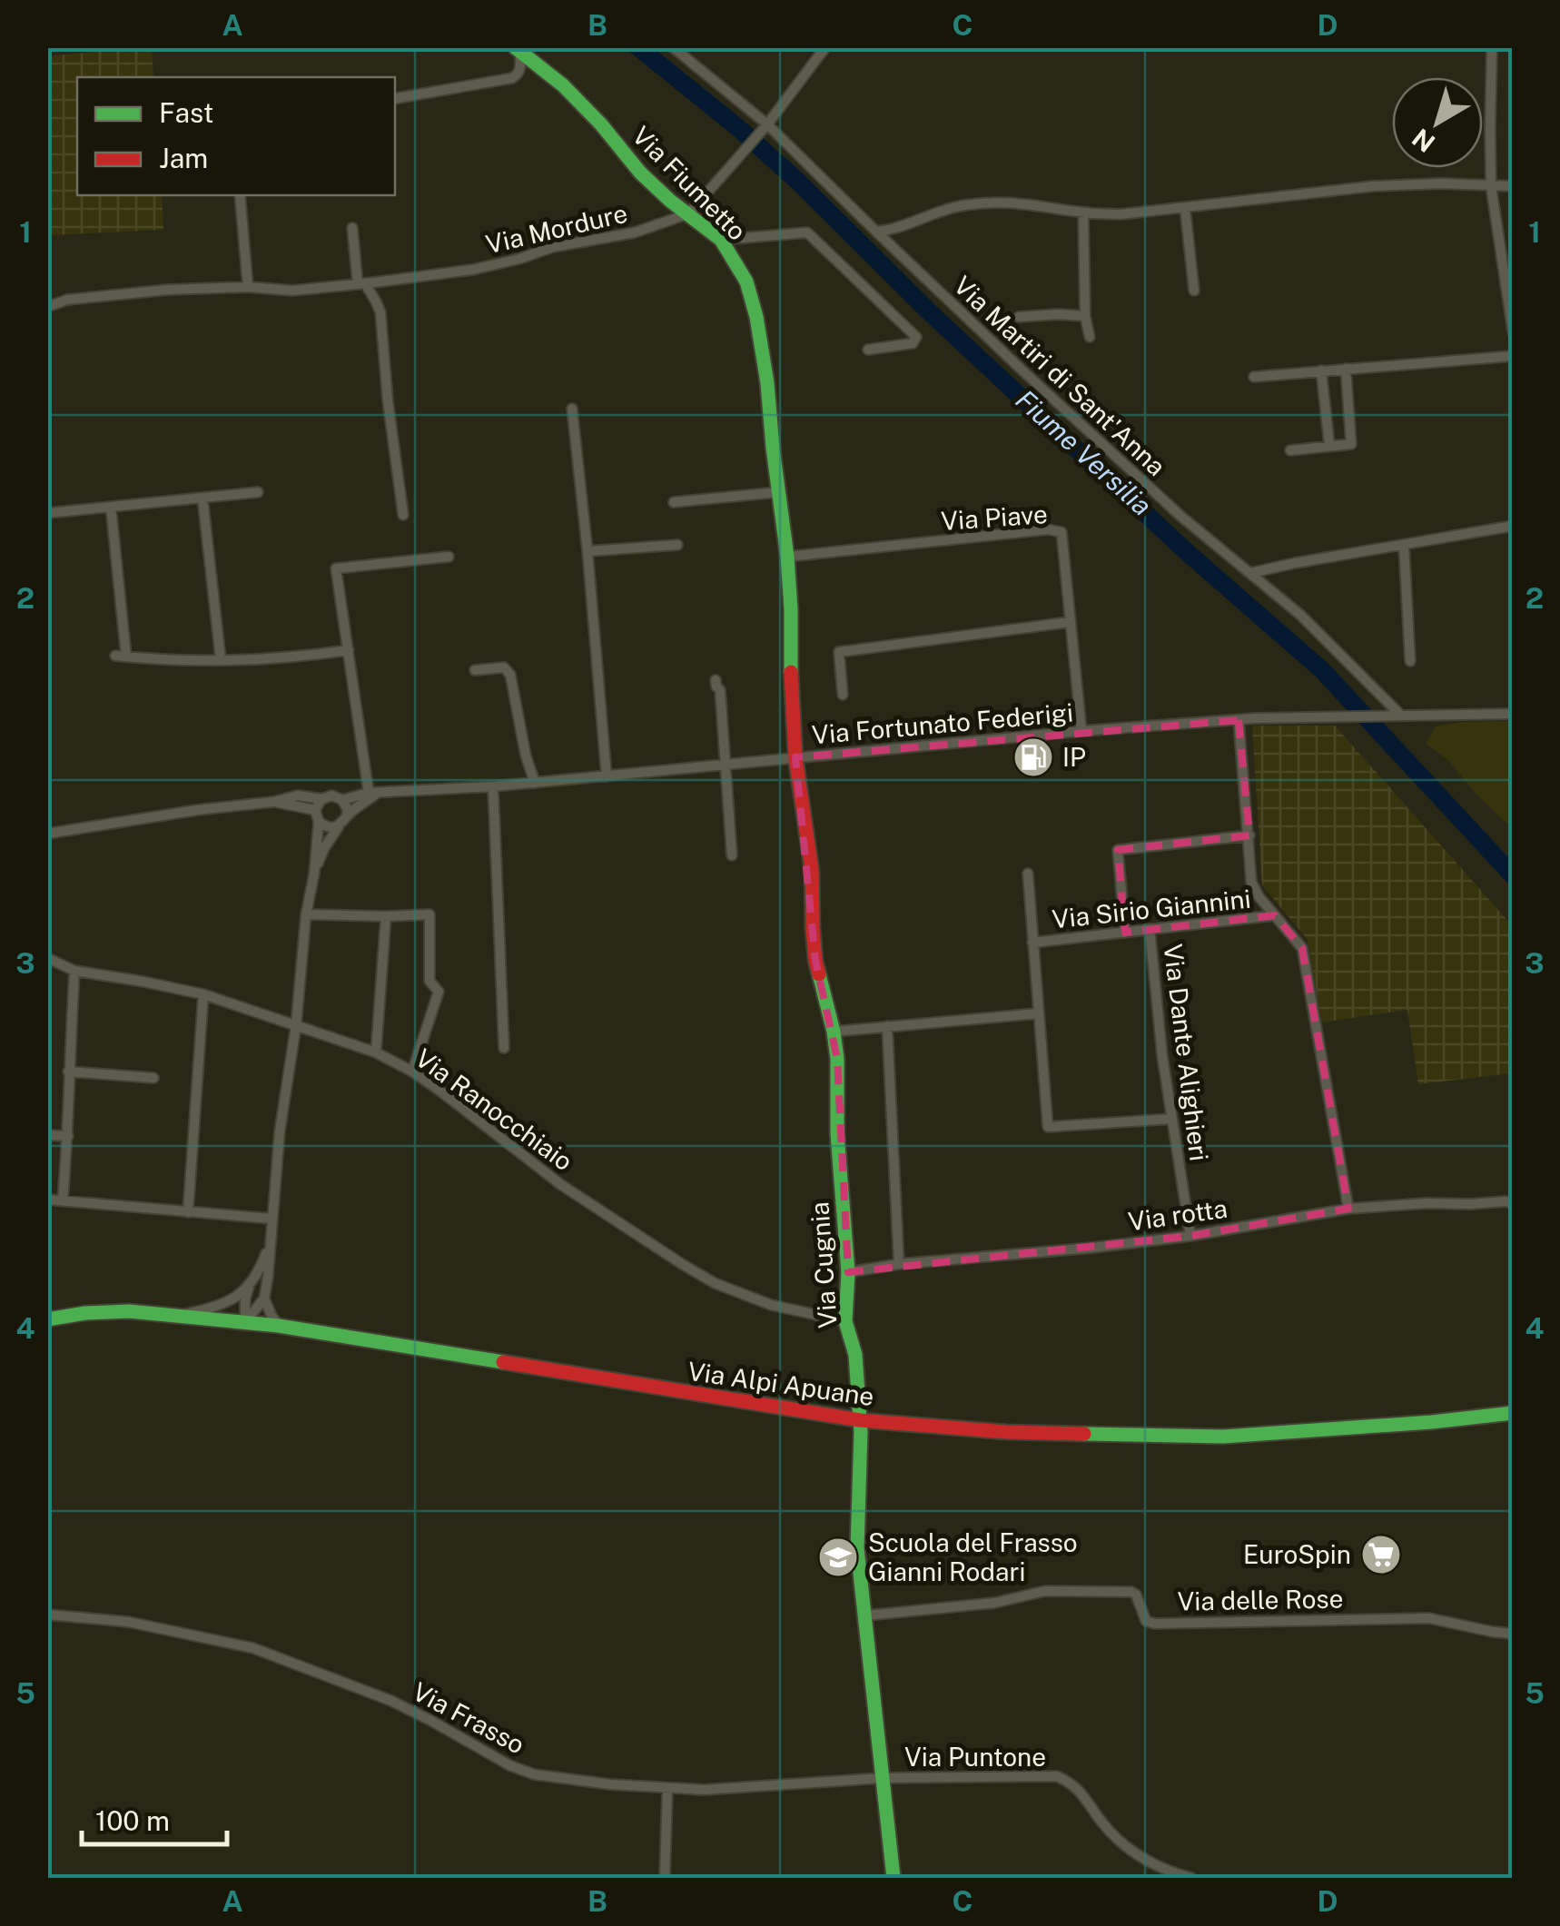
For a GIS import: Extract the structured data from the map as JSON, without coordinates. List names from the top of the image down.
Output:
{
  "streets": {
    "street": [
      "Via Fiumetto",
      "Via Mordure",
      "Via Martiri di Sant'Anna",
      "Via Piave",
      "Via Fortunato Federigi",
      "Via Sirio Giannini",
      "Via Dante Alighieri",
      "Via Ranocchiaio",
      "Via rotta",
      "Via Cugnia",
      "Via Alpi Apuane",
      "Via delle Rose",
      "Via Frasso",
      "Via Puntone"
    ]
  },
  "crossings": [
    ["Via Fiumetto", "Via Mordure"],
    ["Via Fiumetto", "Via Piave"],
    ["Via Fiumetto", "Via Fortunato Federigi"],
    ["Via Fiumetto", "Via Cugnia"],
    ["Via Mordure", "Via Martiri di Sant'Anna"],
    ["Via Martiri di Sant'Anna", "Via Fortunato Federigi"],
    ["Via Piave", "Via Fortunato Federigi"],
    ["Via Fortunato Federigi", "Via Cugnia"],
    ["Via Sirio Giannini", "Via Dante Alighieri"],
    ["Via Dante Alighieri", "Via rotta"],
    ["Via Ranocchiaio", "Via Cugnia"],
    ["Via rotta", "Via Cugnia"],
    ["Via Cugnia", "Via Alpi Apuane"],
    ["Via Cugnia", "Via delle Rose"],
    ["Via Cugnia", "Via Frasso"],
    ["Via Cugnia", "Via Puntone"],
    ["Via Frasso", "Via Puntone"]
  ],
  "water": ["Fiume Versilia"],
  "places": {
    "fuel station": ["IP"],
    "supermarket": ["EuroSpin"],
    "school or university": ["Scuola del Frasso Gianni Rodari"]
  },
  "legend": ["Fast", "Jam"],
  "scale_bar": "100 m",
  "north": "bottom left",
  "grid": {
    "columns": [
      "A",
      "B",
      "C",
      "D"
    ],
    "rows": [
      "1",
      "2",
      "3",
      "4",
      "5"
    ]
  }
}
